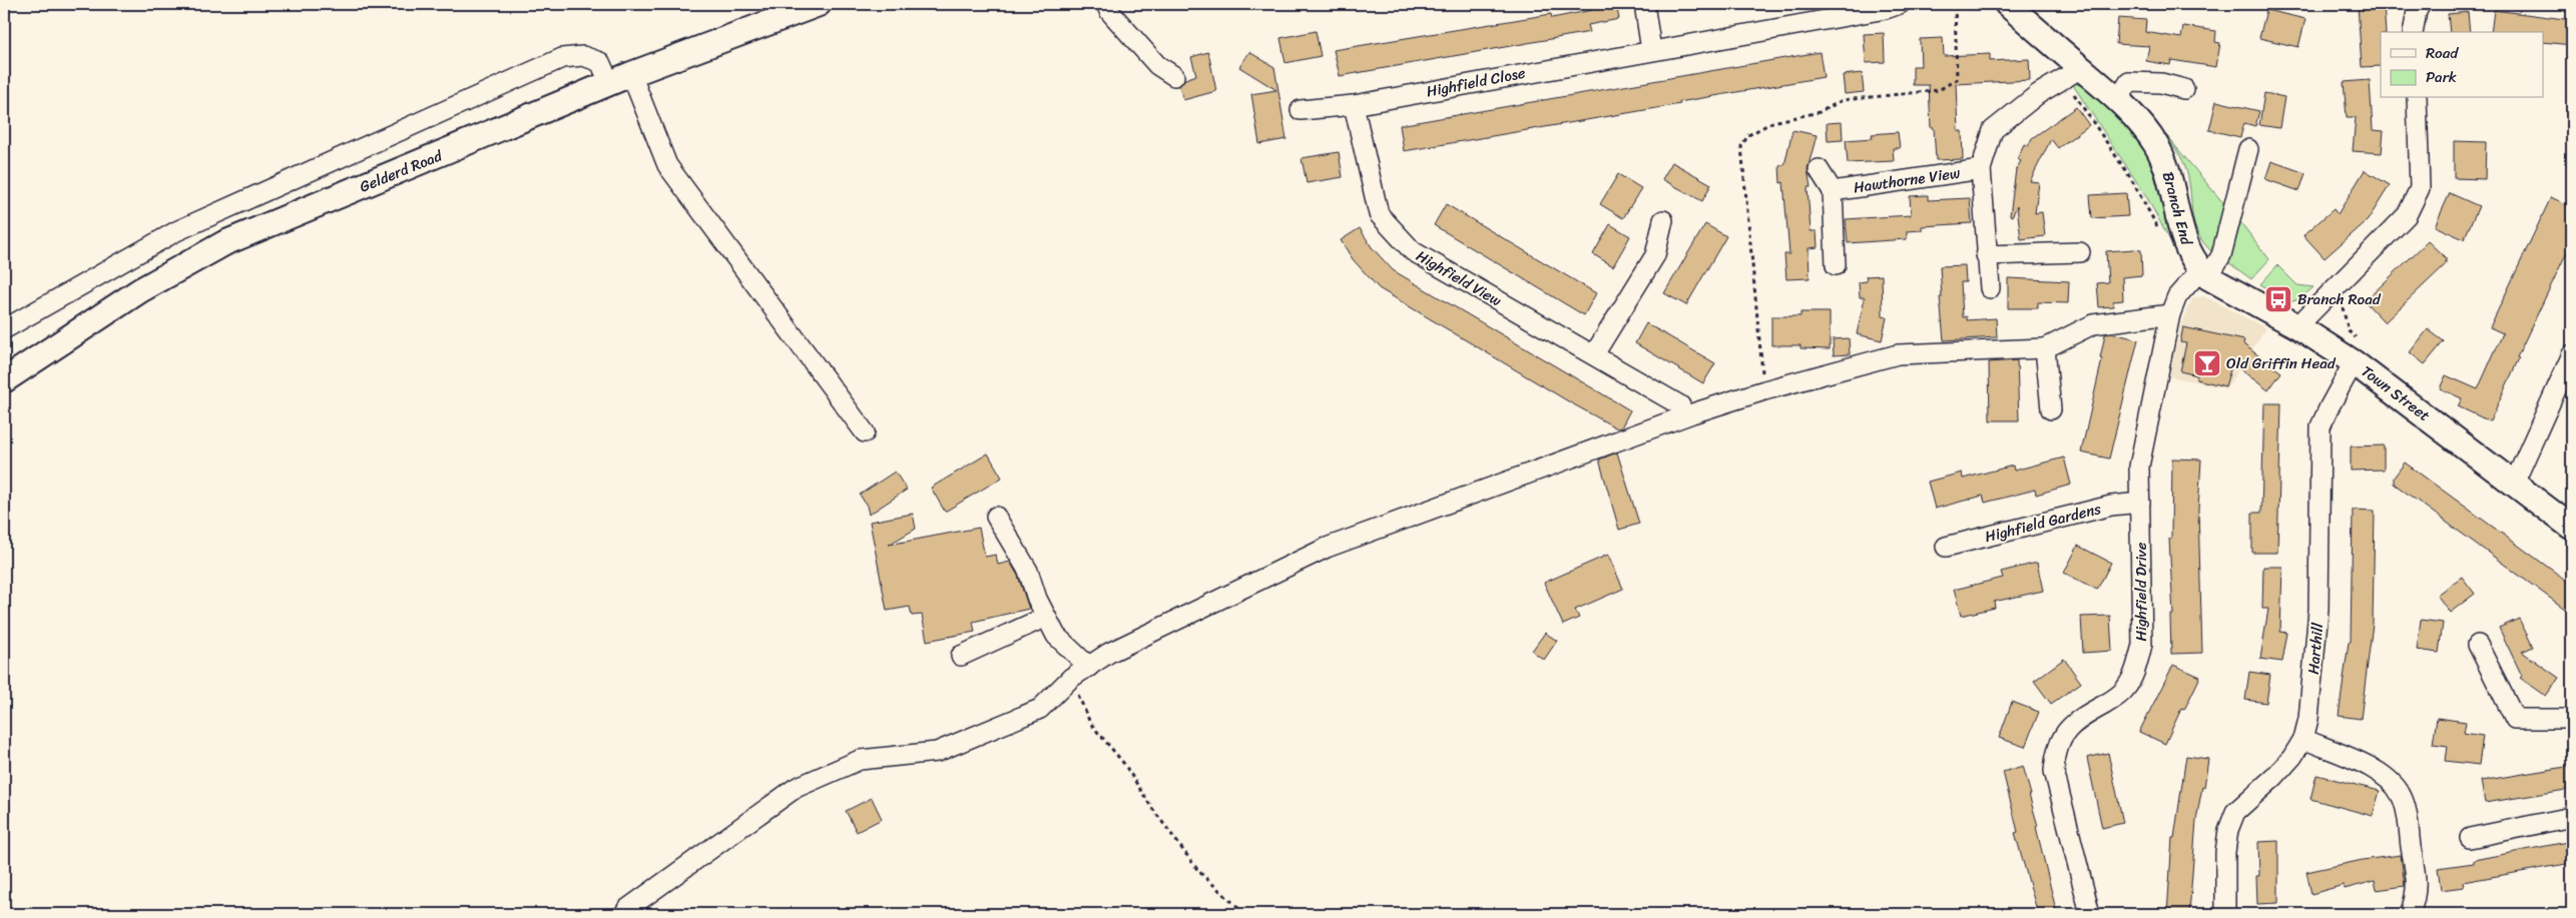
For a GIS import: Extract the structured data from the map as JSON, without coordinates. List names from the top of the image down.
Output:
{
  "streets": {
    "main road": ["Gelderd Road", "Branch End", "Town Street"],
    "street": [
      "Highfield Close",
      "Hawthorne View",
      "Highfield View",
      "Highfield Gardens",
      "Highfield Drive",
      "Harthill"
    ]
  },
  "crossings": [
    ["Highfield Close", "Highfield View"],
    ["Branch End", "Town Street"],
    ["Branch End", "Highfield Drive"],
    ["Town Street", "Highfield Drive"],
    ["Town Street", "Harthill"],
    ["Highfield Gardens", "Highfield Drive"]
  ],
  "places": {
    "bus stop": ["Branch Road"],
    "bar": ["Old Griffin Head"]
  },
  "legend": ["Road", "Park"]
}
